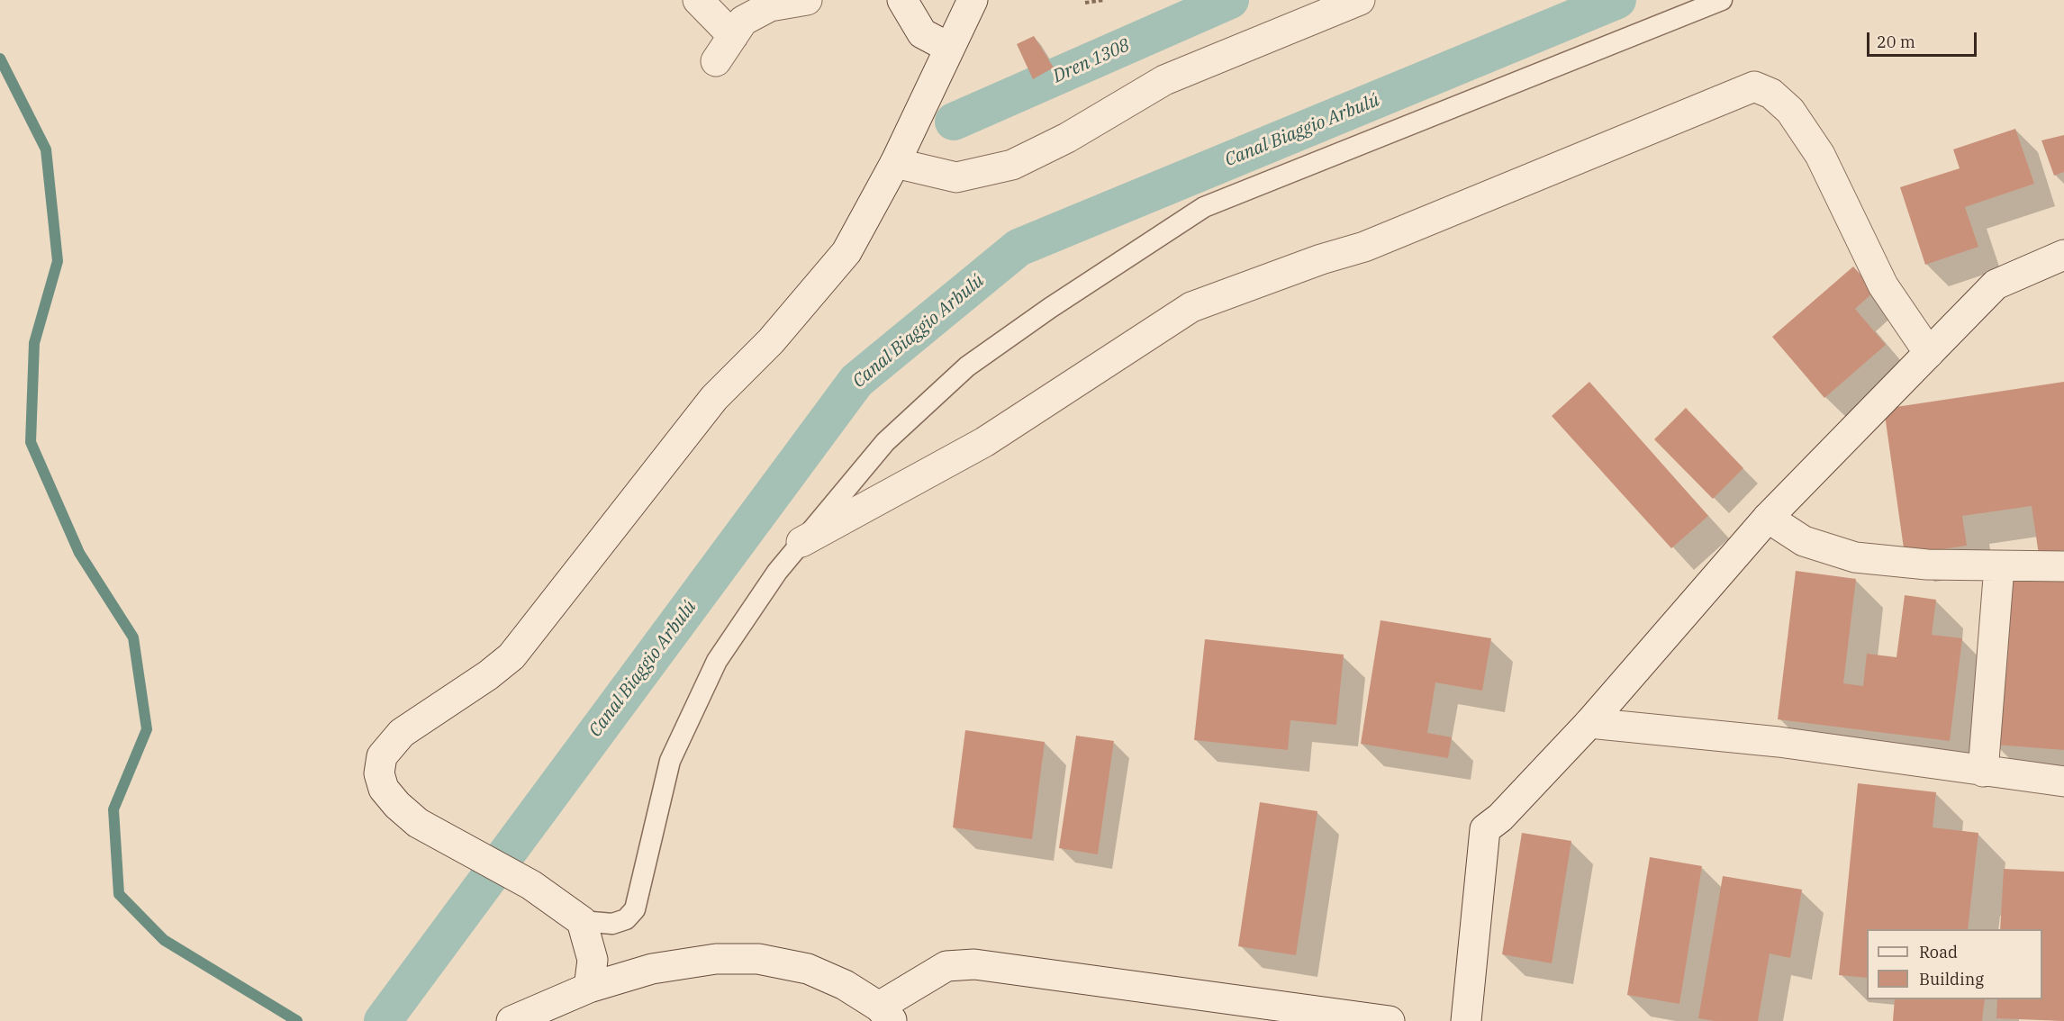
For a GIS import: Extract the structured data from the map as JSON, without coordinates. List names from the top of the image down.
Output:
{
  "water": ["Dren 1308", "Canal Biaggio Arbulú"],
  "legend": ["Road", "Building"],
  "scale_bar": "20 m"
}
